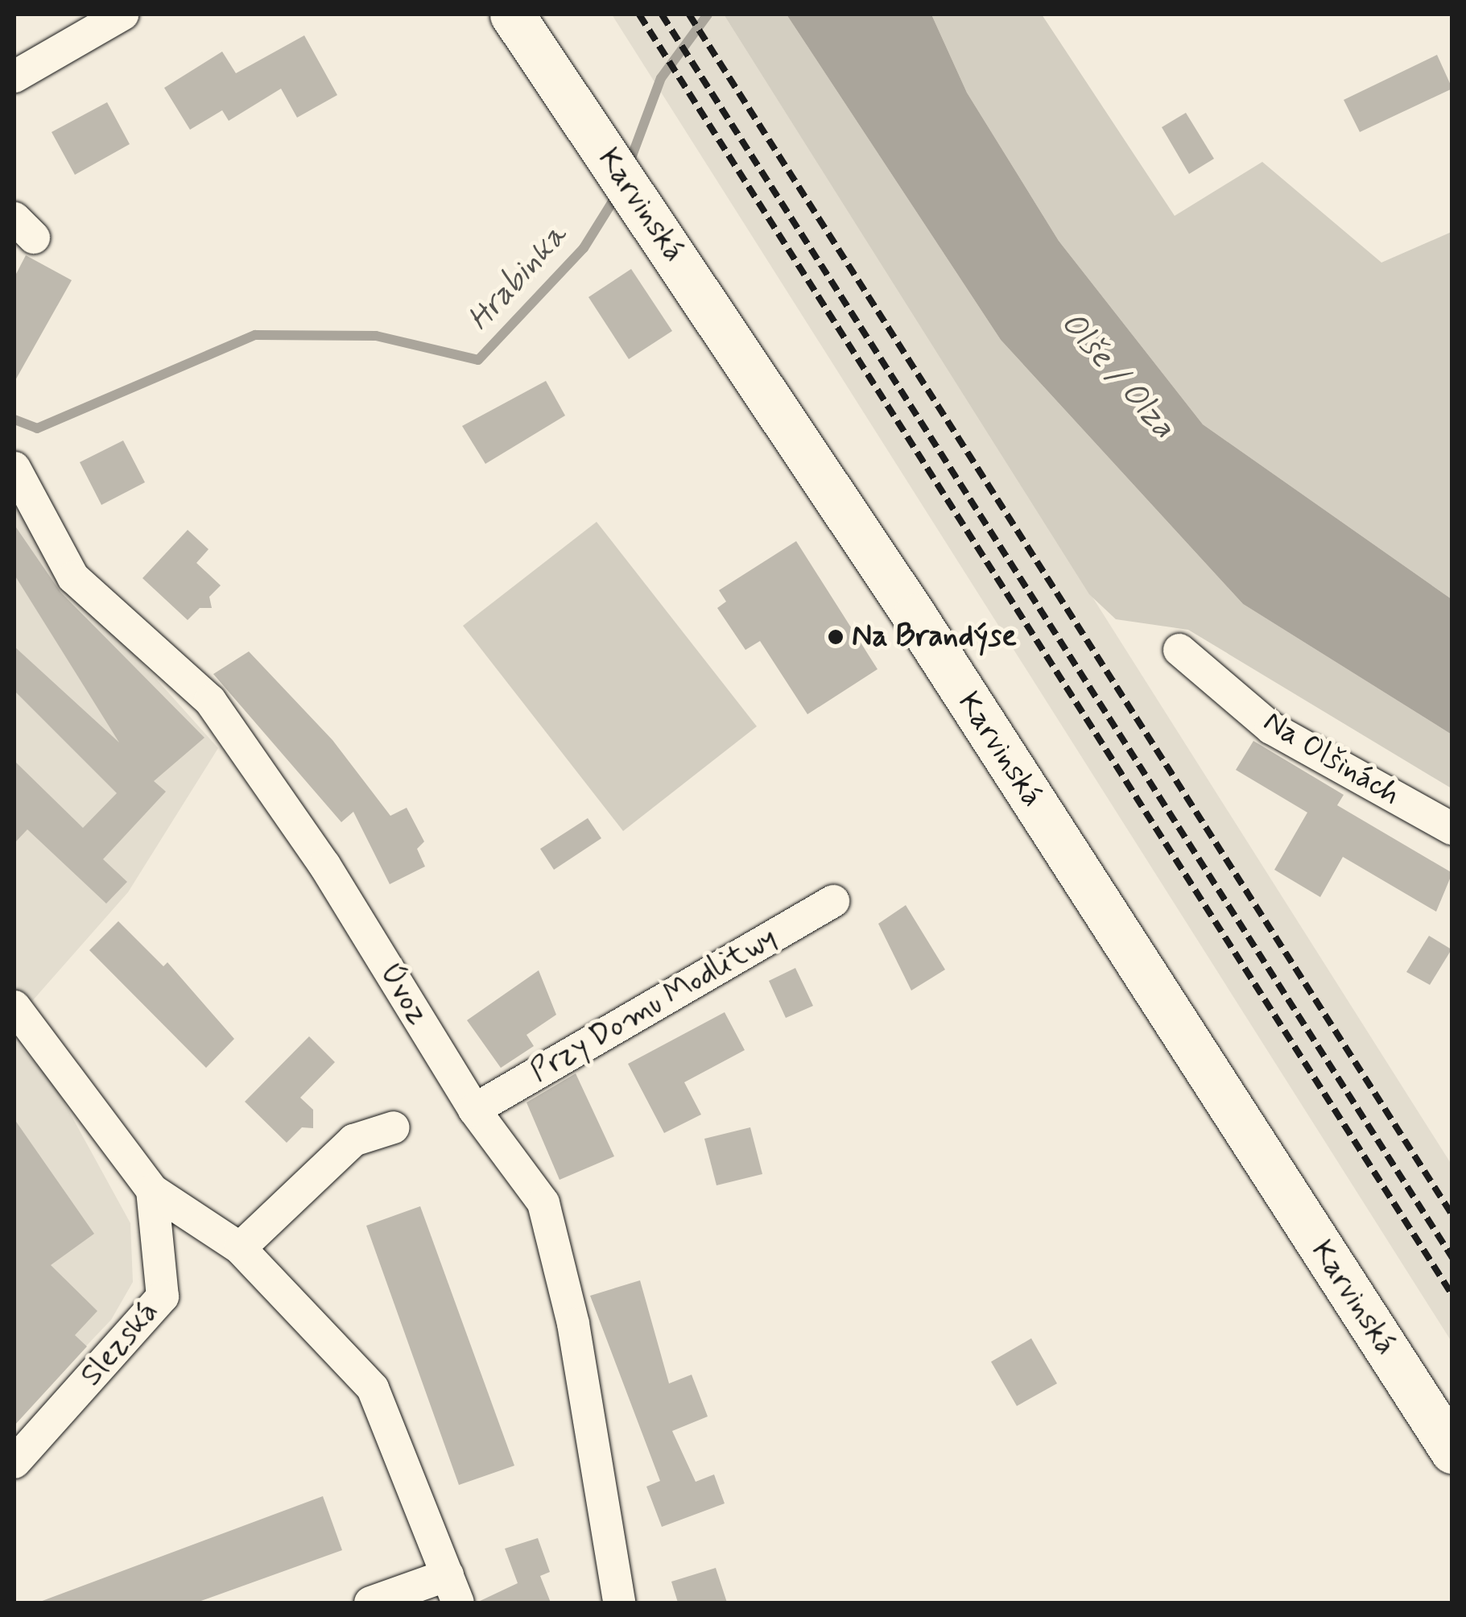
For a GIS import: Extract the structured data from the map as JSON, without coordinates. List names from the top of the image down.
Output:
{
  "streets": {
    "main road": ["Karvinská"],
    "street": [
      "Na Olšinách",
      "Úvoz",
      "Przy Domu Modlitwy",
      "Slezská"
    ]
  },
  "crossings": [
    ["Úvoz", "Przy Domu Modlitwy"]
  ],
  "water": ["Hrabinka", "Olše / Olza"],
  "places": ["Na Brandýse"]
}
